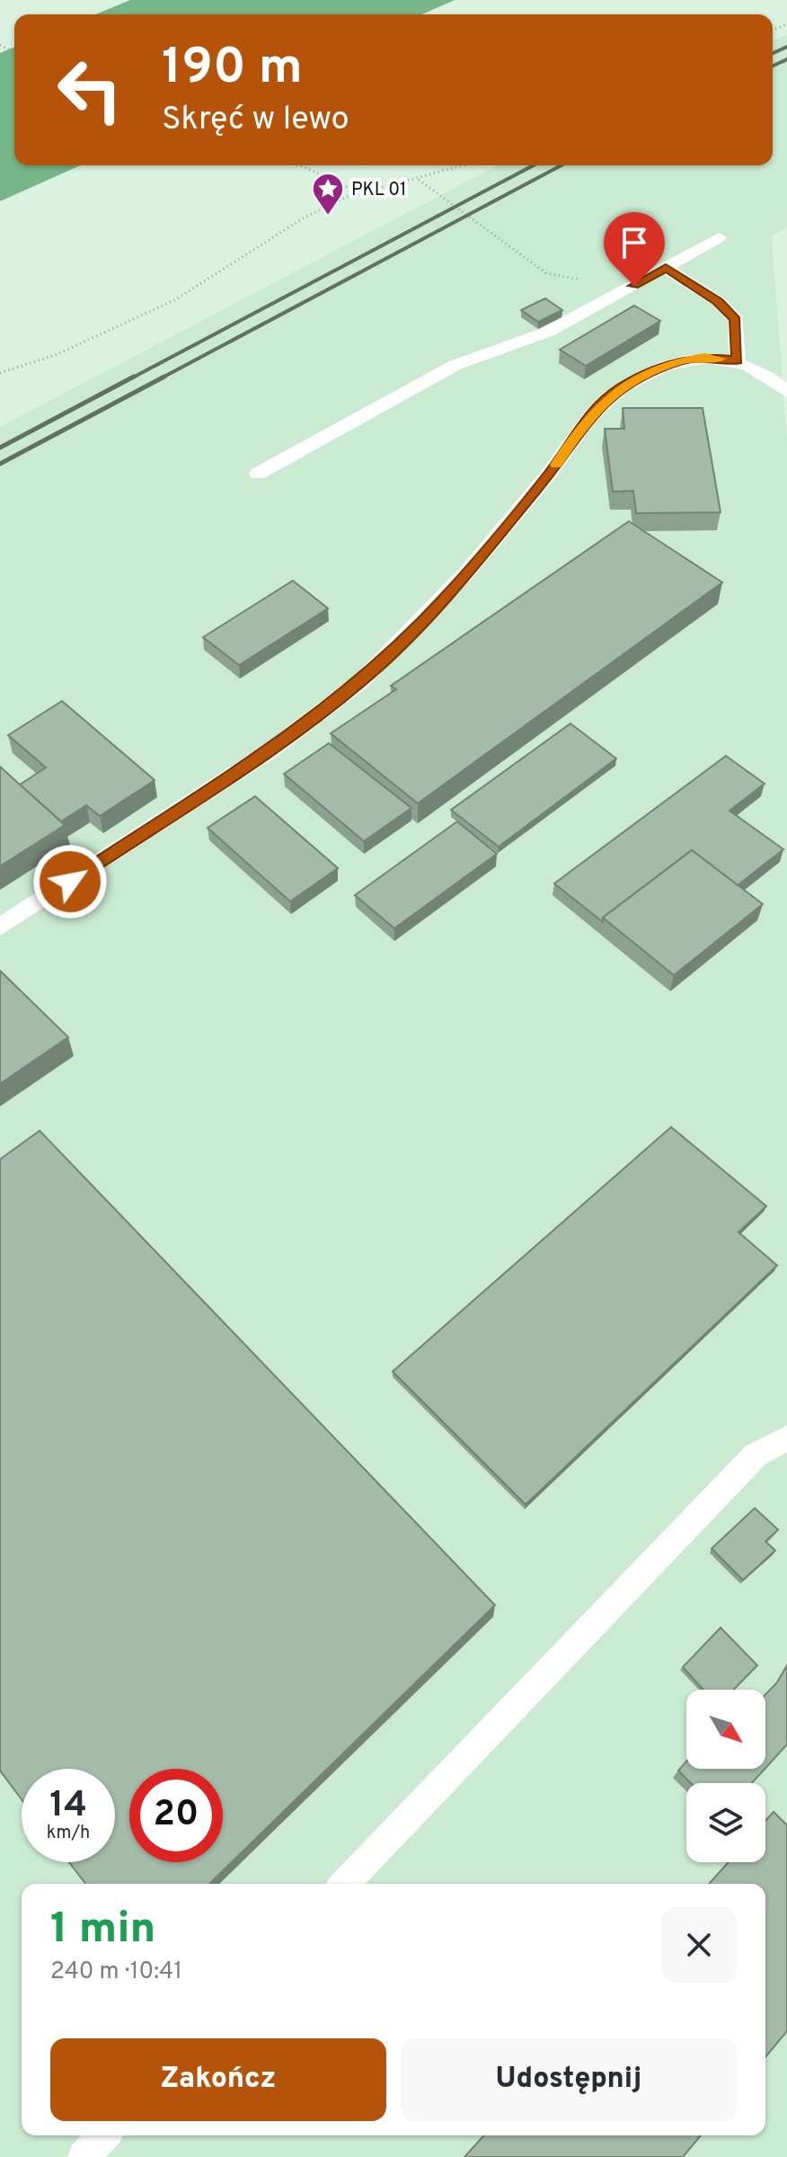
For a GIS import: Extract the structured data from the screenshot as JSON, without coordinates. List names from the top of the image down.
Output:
{
  "places": {
    "place": ["PKL 01"]
  },
  "north": "bottom right",
  "page": {
    "turn": ["190 m", "Skręć w lewo"],
    "speed": "14 km/h",
    "limit": "20",
    "heading": ["1 min", "240 m · 10:41"],
    "buttons": ["Zakończ", "Udostępnij"]
  }
}
